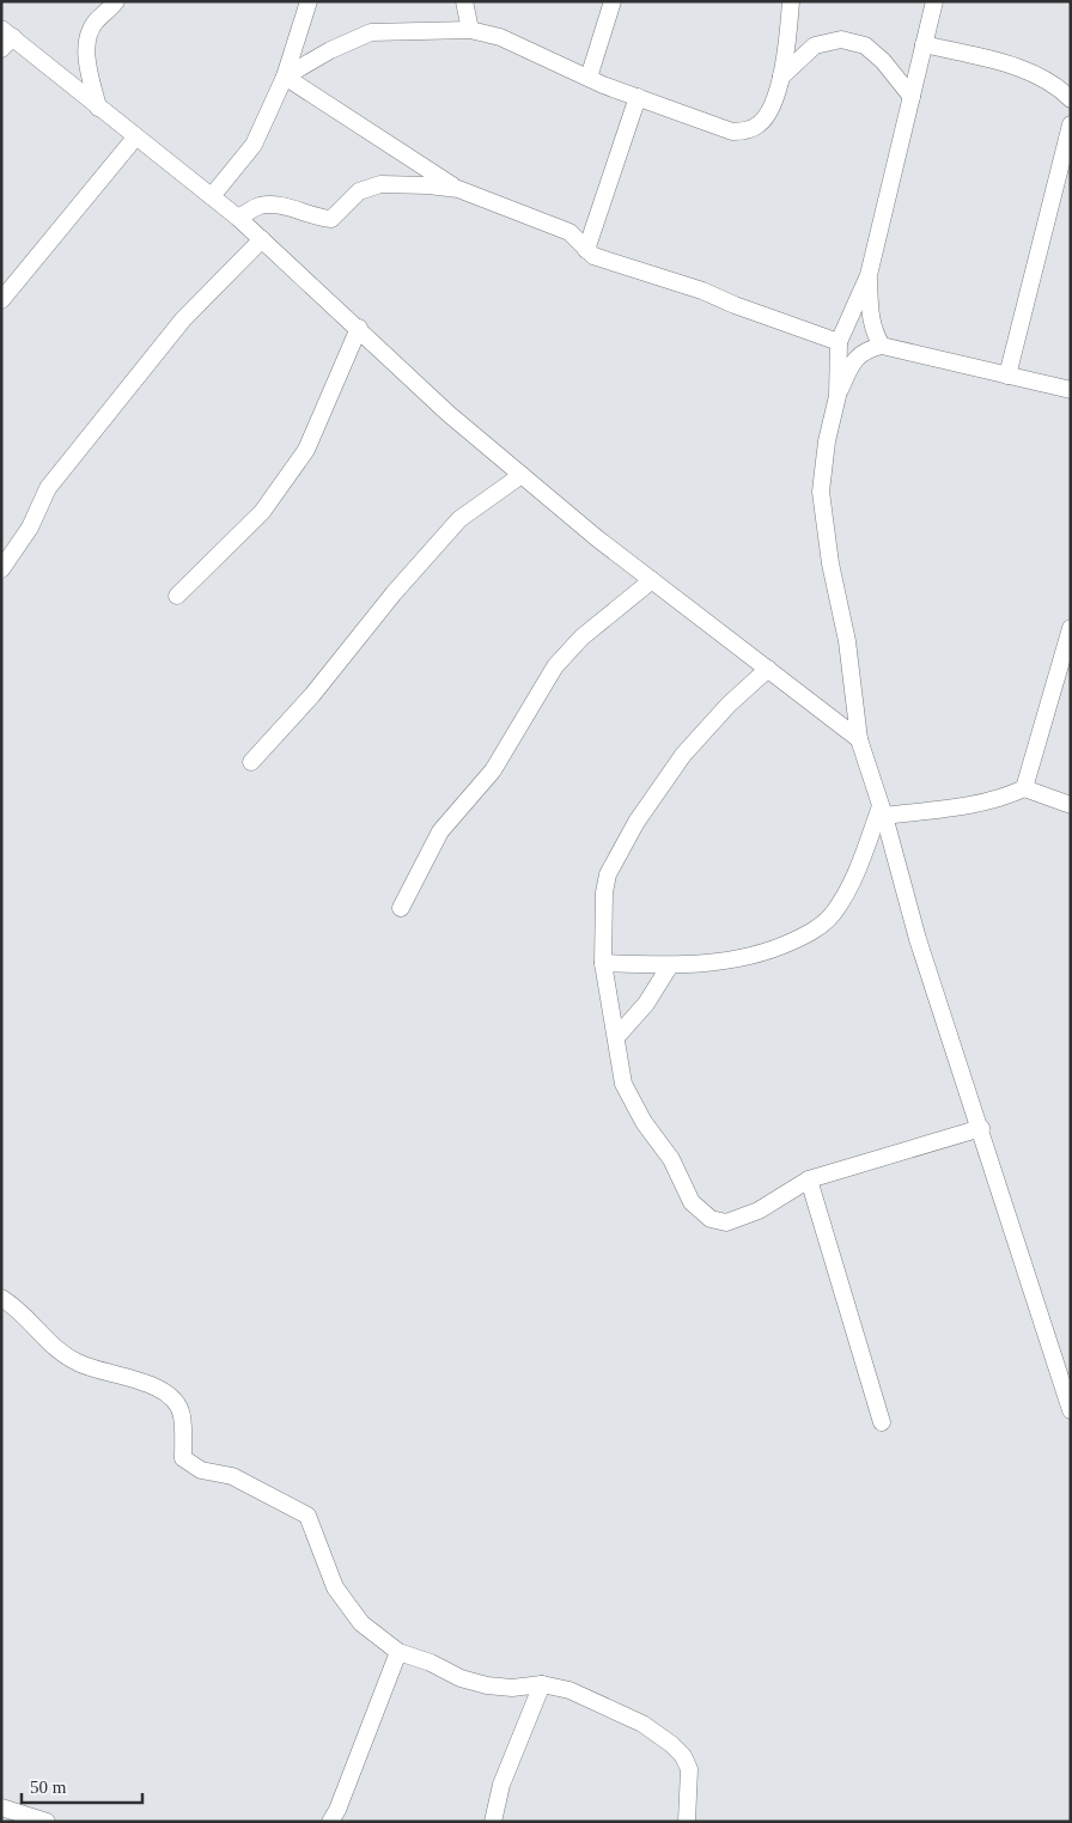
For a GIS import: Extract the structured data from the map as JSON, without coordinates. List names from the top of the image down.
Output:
{
  "scale_bar": "50 m"
}
